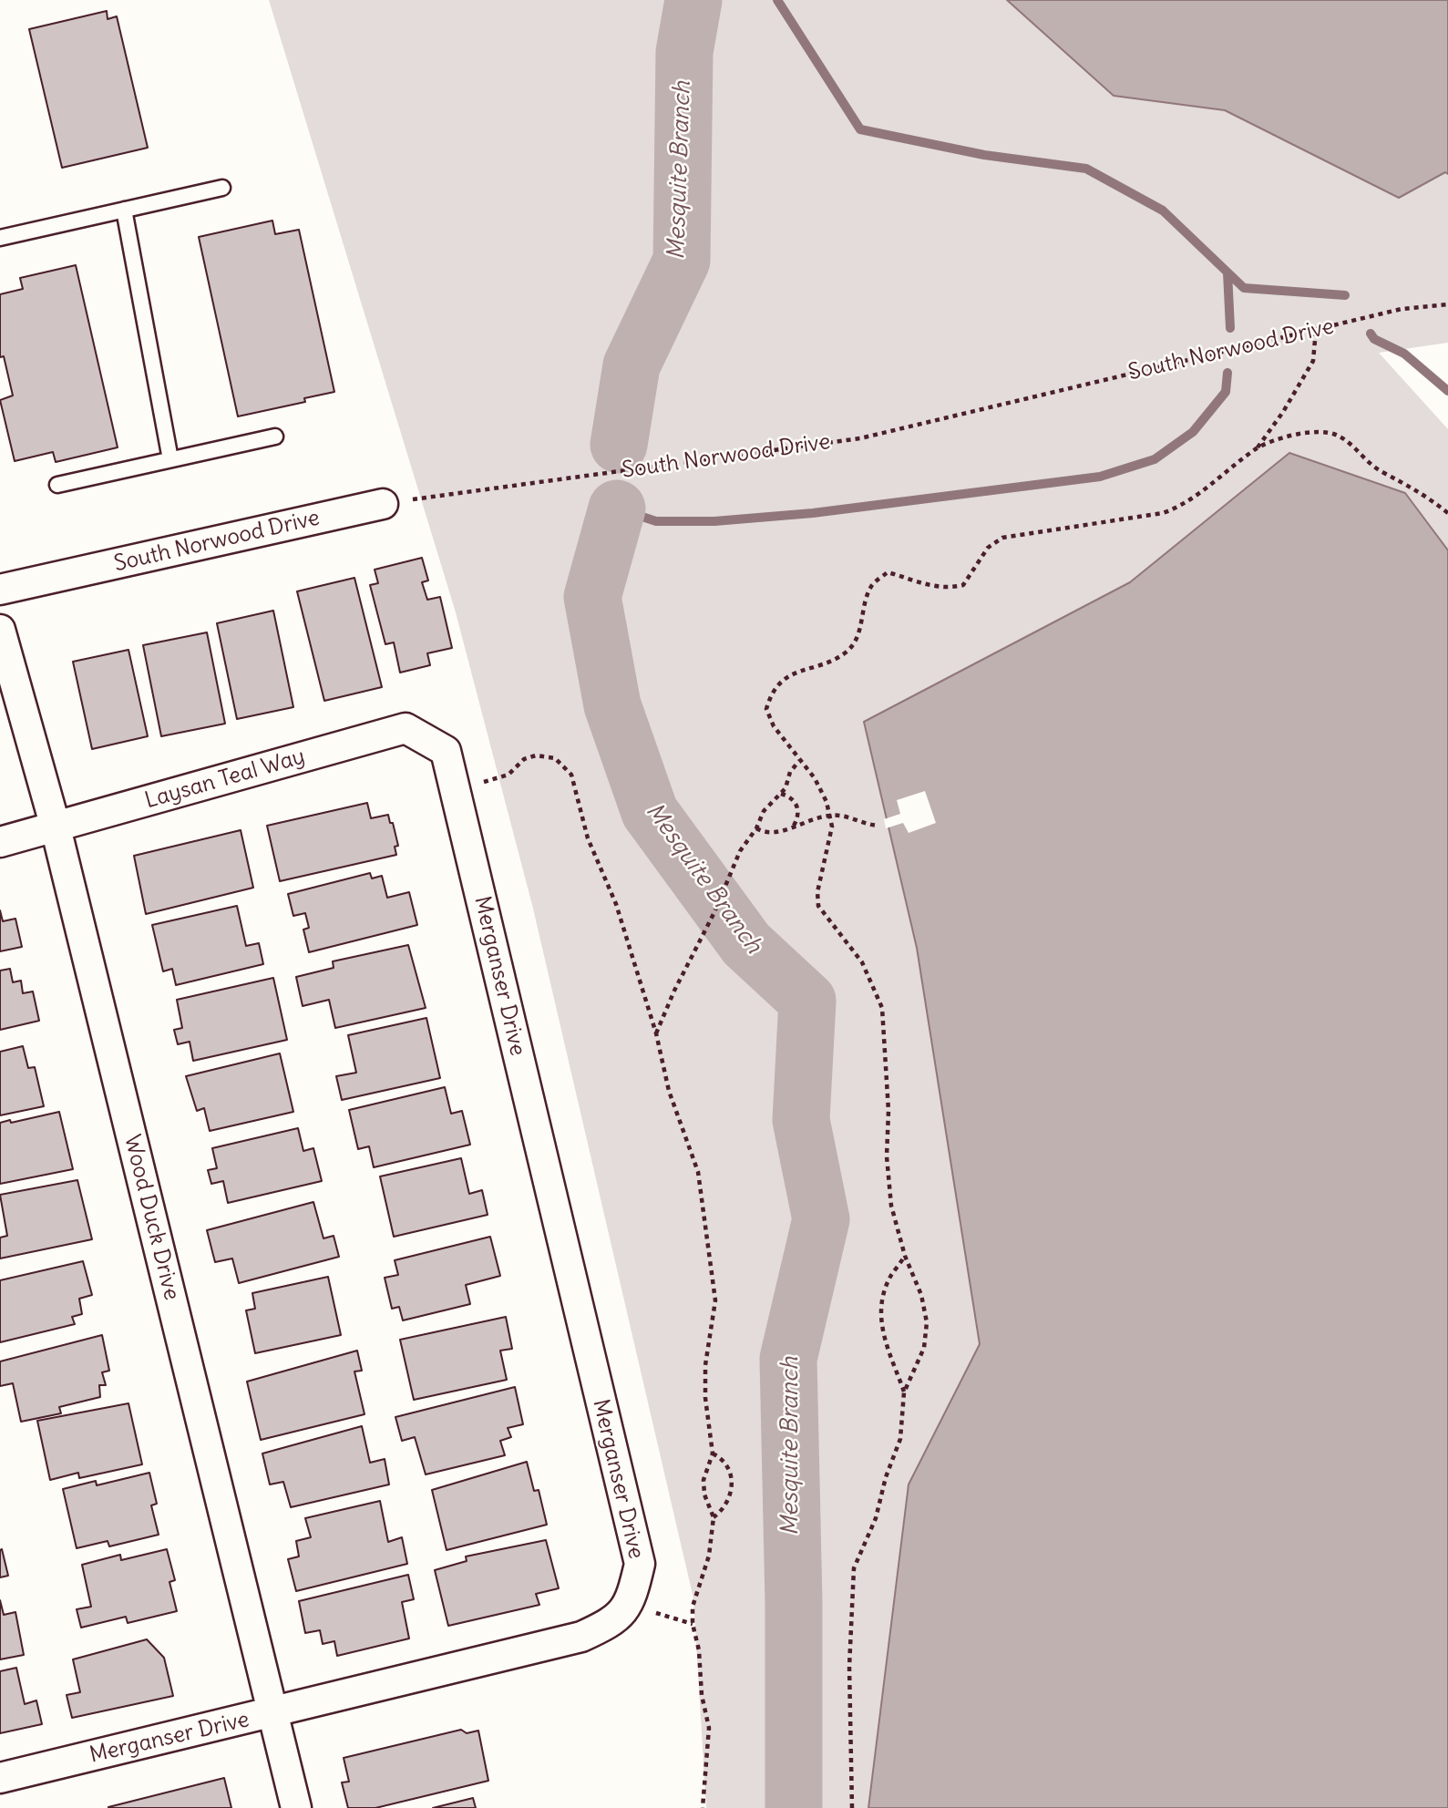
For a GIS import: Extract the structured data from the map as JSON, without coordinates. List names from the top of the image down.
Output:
{
  "streets": {
    "street": [
      "South Norwood Drive",
      "Laysan Teal Way",
      "Merganser Drive",
      "Wood Duck Drive"
    ]
  },
  "crossings": [
    ["Laysan Teal Way", "Merganser Drive"],
    ["Laysan Teal Way", "Wood Duck Drive"],
    ["Merganser Drive", "Wood Duck Drive"]
  ],
  "water": ["Mesquite Branch"]
}
